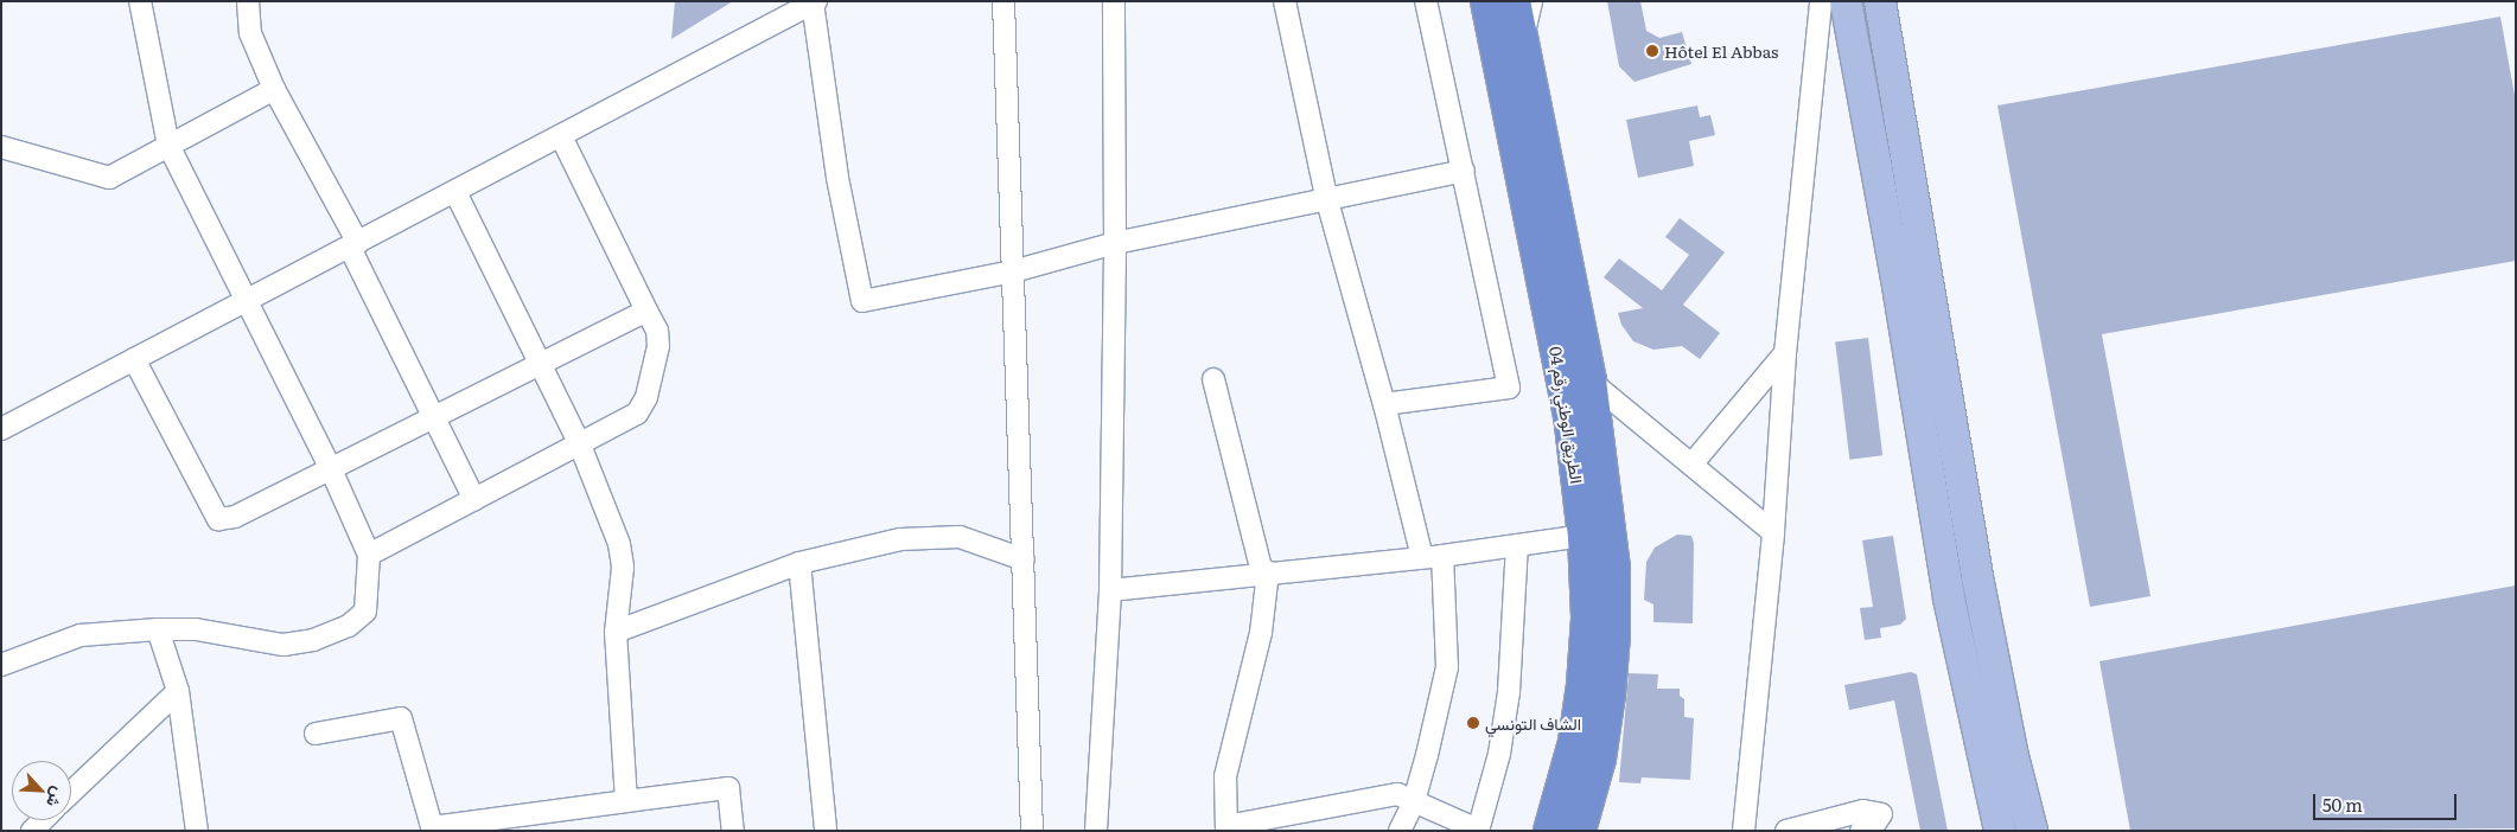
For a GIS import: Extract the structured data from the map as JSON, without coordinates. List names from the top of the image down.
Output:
{
  "streets": {
    "highway": ["الطريق الوطني رقم 04"]
  },
  "places": ["Hôtel El Abbas", "الشاف التونسي"],
  "scale_bar": "50 m",
  "north": "bottom right"
}
